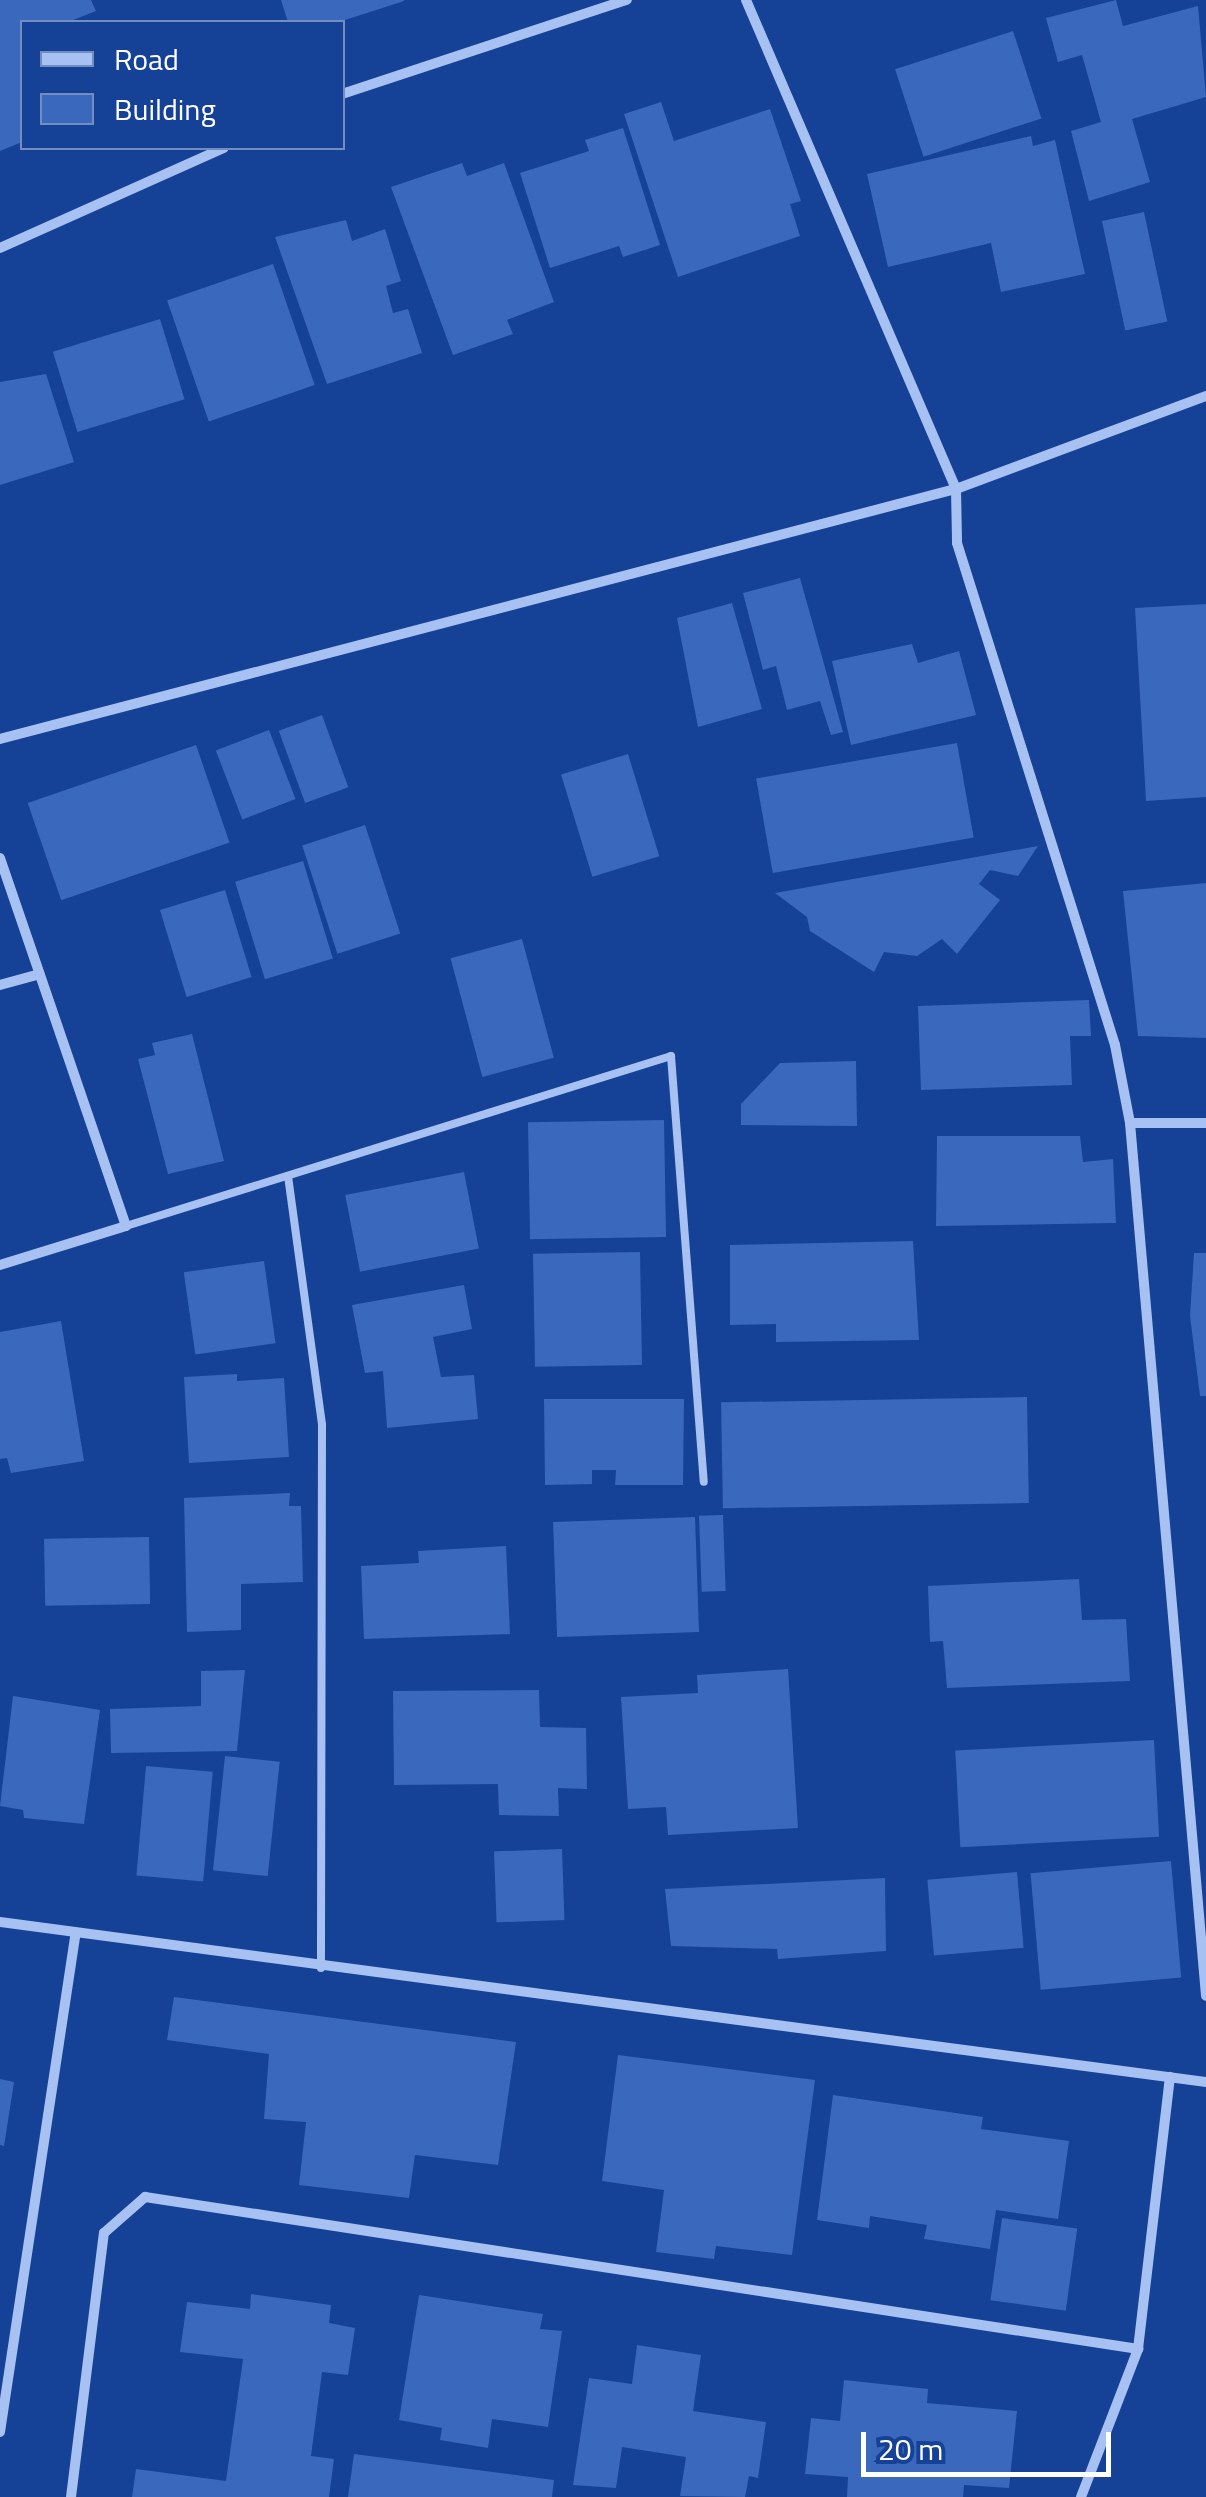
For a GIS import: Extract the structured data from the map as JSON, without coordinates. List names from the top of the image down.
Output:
{
  "legend": ["Road", "Building"],
  "scale_bar": "20 m"
}
